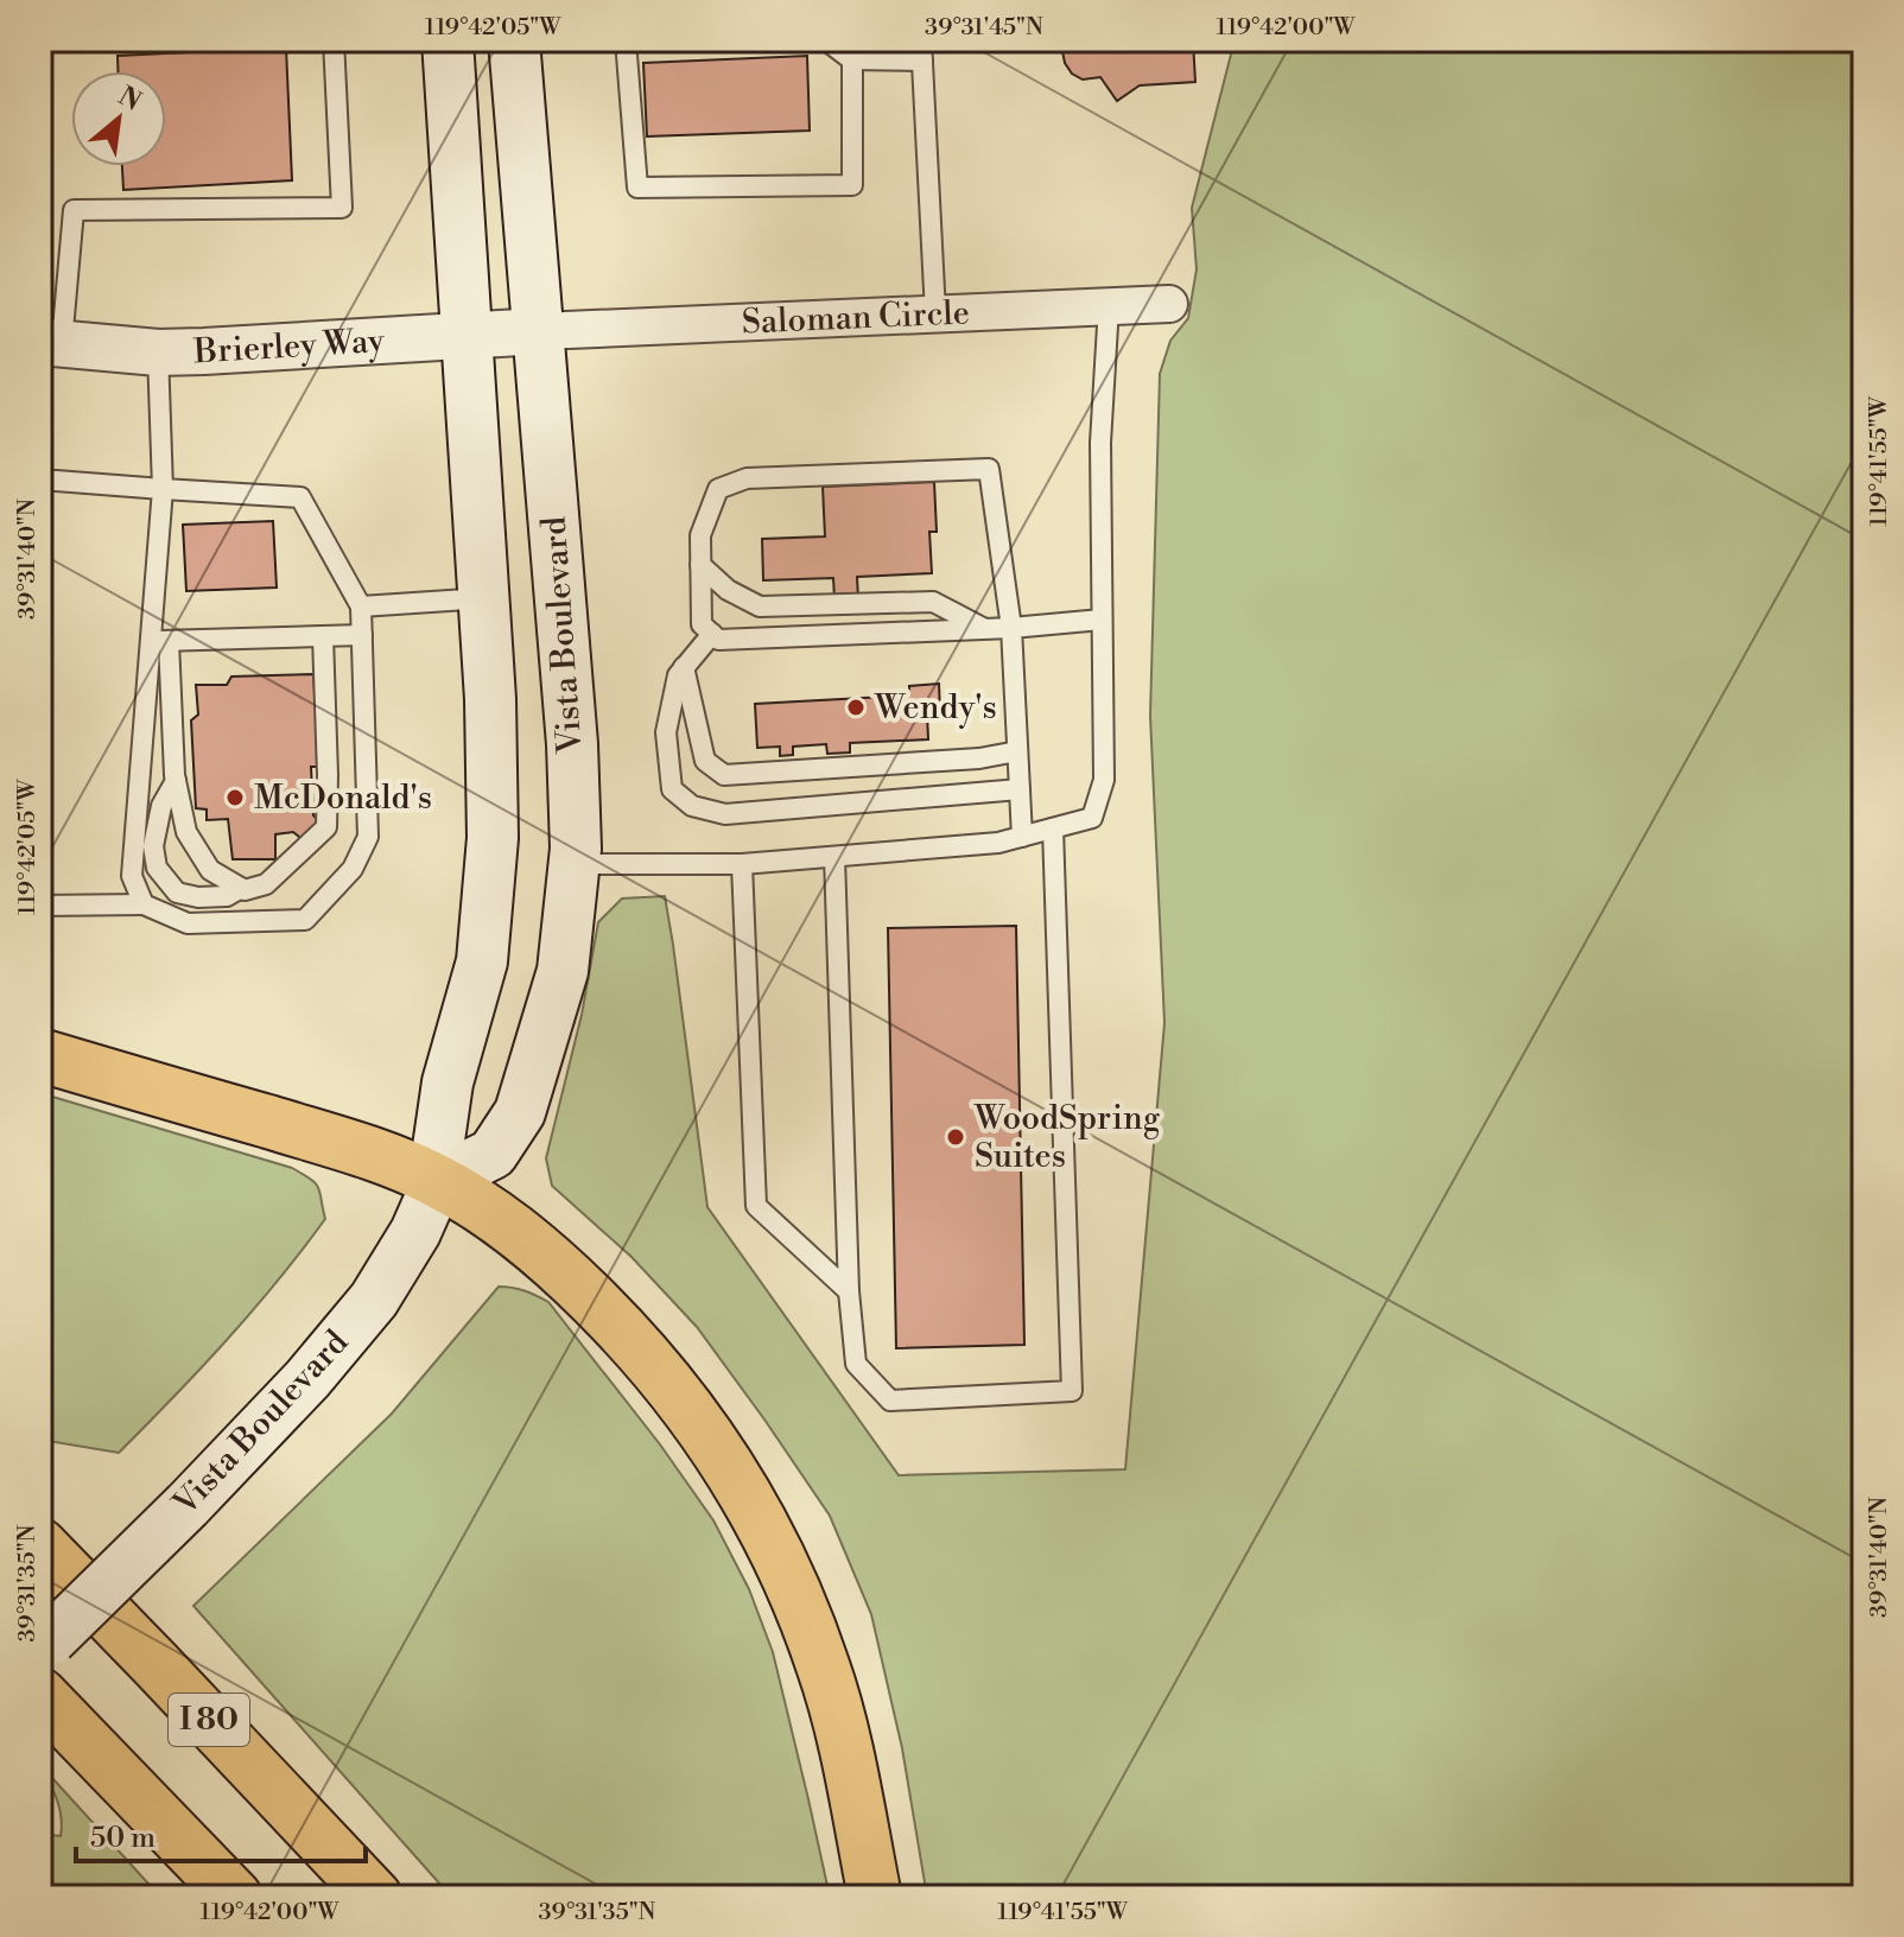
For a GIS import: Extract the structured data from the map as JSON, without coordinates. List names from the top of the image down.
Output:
{
  "streets": {
    "highway": ["I 80"],
    "main road": ["Vista Boulevard"],
    "street": ["Saloman Circle", "Brierley Way"]
  },
  "crossings": [
    ["Saloman Circle", "Brierley Way"],
    ["Saloman Circle", "Vista Boulevard"],
    ["Brierley Way", "Vista Boulevard"]
  ],
  "places": ["Wendy's", "McDonald's", "WoodSpring Suites"],
  "scale_bar": "50 m",
  "north": "top right",
  "coordinates": [
    "119°42'05\"W",
    "39°31'45\"N",
    "119°42'00\"W",
    "119°41'55\"W",
    "39°31'40\"N",
    "39°31'35\"N"
  ]
}
